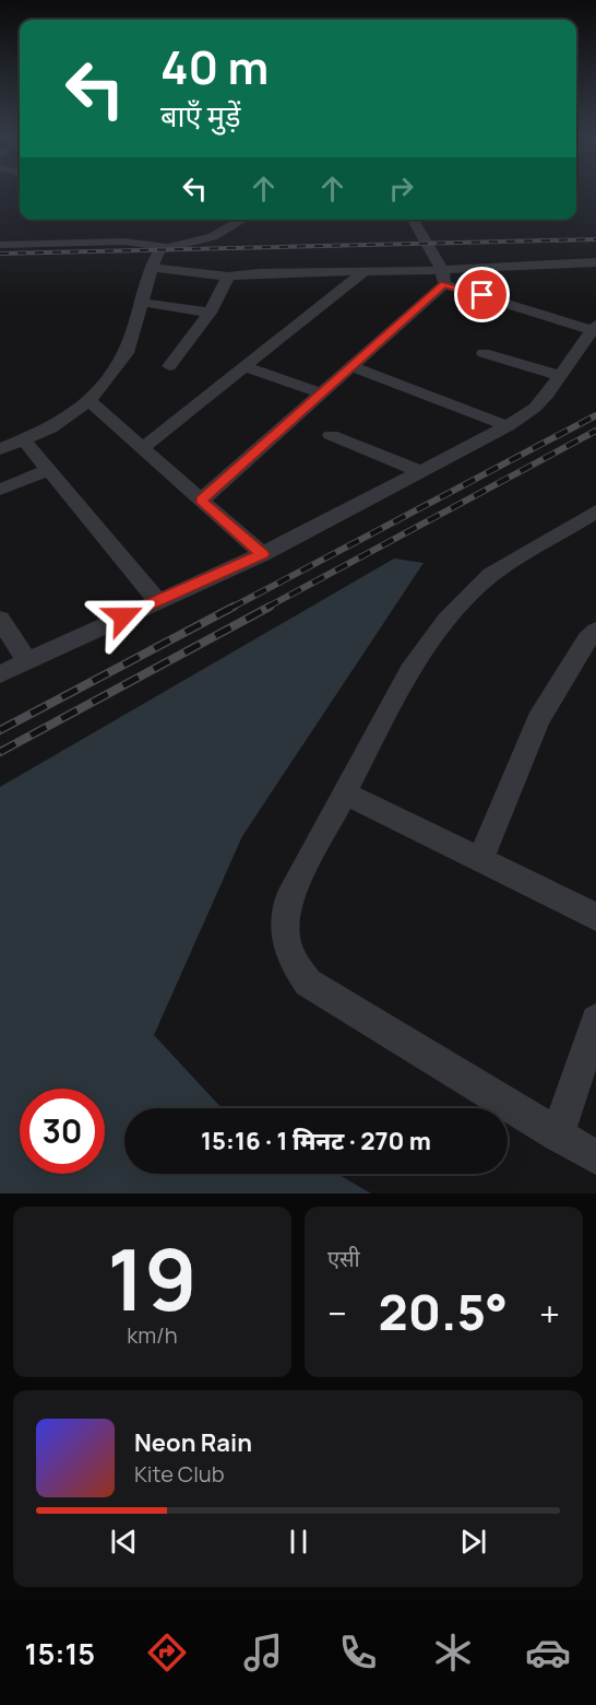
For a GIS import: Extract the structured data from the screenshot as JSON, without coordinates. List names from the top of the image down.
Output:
{
  "page": {
    "turn": ["40 m", "बाएँ मुड़ें"],
    "limit": "30",
    "trip": "15:16 · 1 मिनट · 270 m",
    "tile": [
      ["19", "km/h"],
      "एसी"
    ],
    "heat": ["−", "20.5°", "+"],
    "song": ["Neon Rain", "Kite Club"],
    "tabs": "15:15"
  }
}
